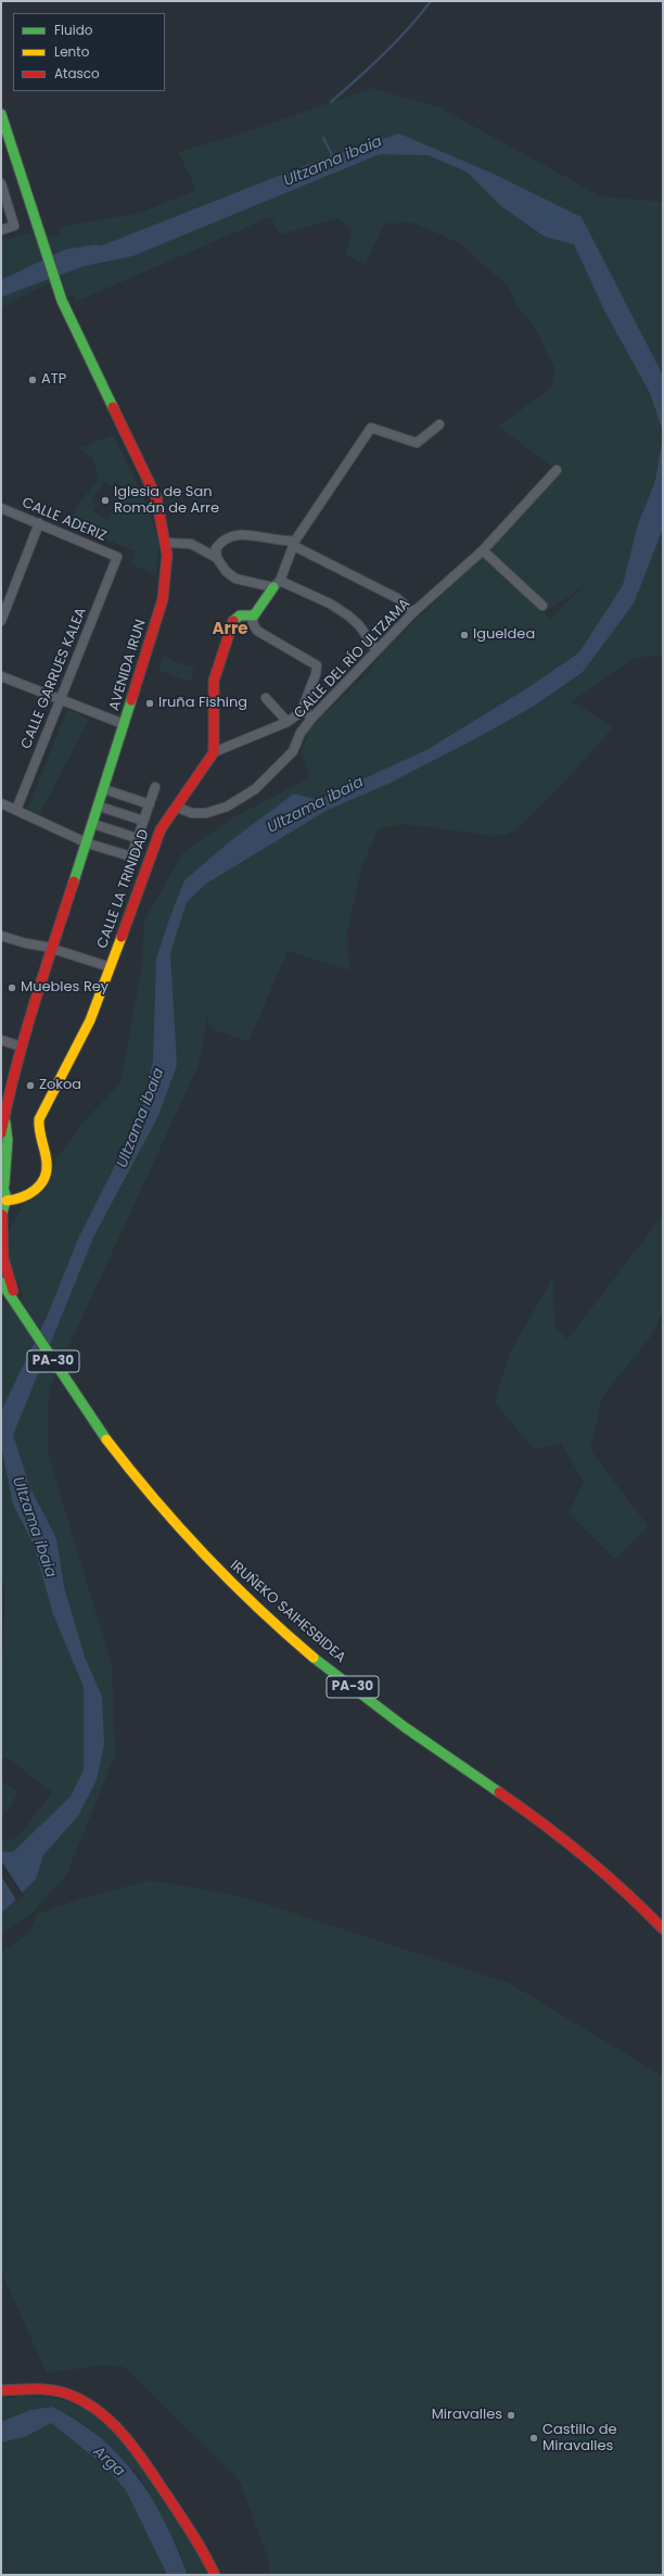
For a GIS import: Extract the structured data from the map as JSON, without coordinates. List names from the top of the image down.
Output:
{
  "streets": {
    "main road": [
      "AVENIDA IRUN",
      "CALLE LA TRINIDAD",
      "PA-30",
      "IRUÑEKO SAIHESBIDEA"
    ],
    "street": ["CALLE ADERIZ", "CALLE DEL RÍO ULTZAMA", "CALLE GARRUES KALEA"]
  },
  "crossings": [
    ["CALLE ADERIZ", "CALLE GARRUES KALEA"],
    ["CALLE DEL RÍO ULTZAMA", "CALLE LA TRINIDAD"],
    ["CALLE LA TRINIDAD", "PA-30"],
    ["PA-30", "IRUÑEKO SAIHESBIDEA"]
  ],
  "districts": ["Arre"],
  "water": ["Ultzama ibaia", "Arga"],
  "places": [
    "ATP",
    "Iglesia de San Román de Arre",
    "Igueldea",
    "Iruña Fishing",
    "Muebles Rey",
    "Zokoa",
    "Miravalles",
    "Castillo de Miravalles"
  ],
  "legend": ["Fluido", "Lento", "Atasco"]
}
